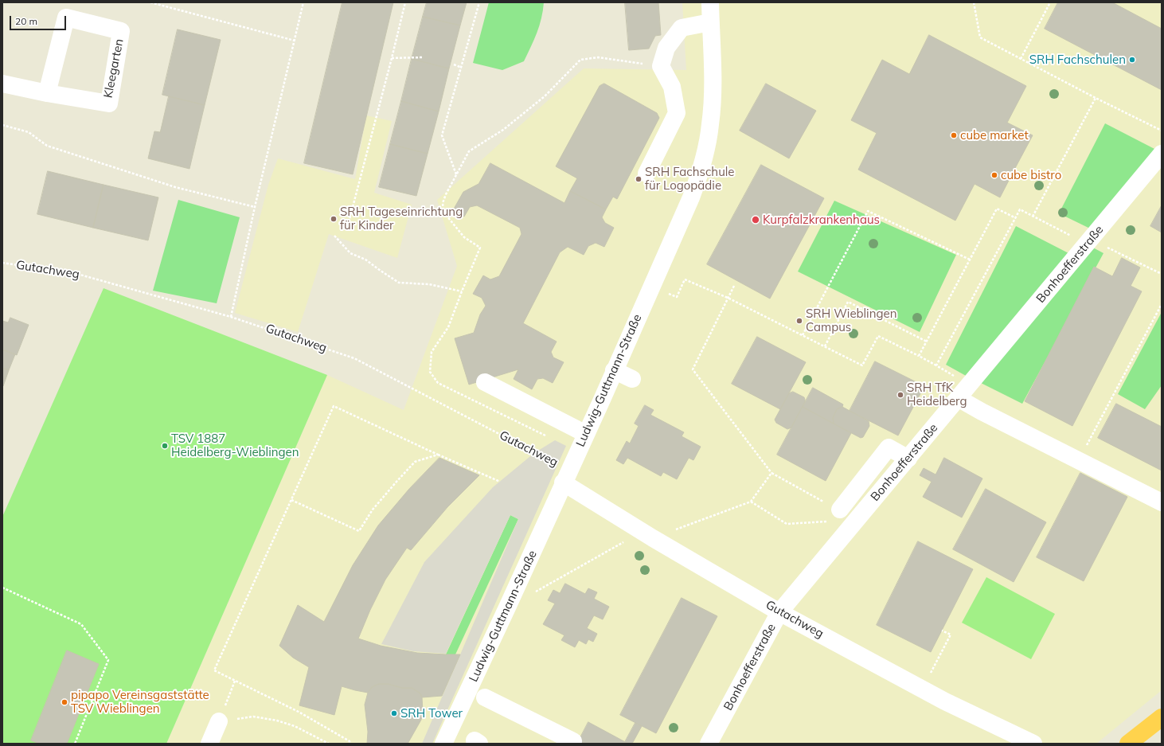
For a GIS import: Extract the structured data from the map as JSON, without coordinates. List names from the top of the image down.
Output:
{
  "streets": {
    "street": [
      "Kleegarten",
      "Bonhoefferstraße",
      "Gutachweg",
      "Ludwig-Guttmann-Straße"
    ]
  },
  "crossings": [
    ["Bonhoefferstraße", "Gutachweg"],
    ["Gutachweg", "Ludwig-Guttmann-Straße"]
  ],
  "places": [
    "SRH Fachschulen",
    "cube market",
    "cube bistro",
    "SRH Fachschule für Logopädie",
    "SRH Tageseinrichtung für Kinder",
    "Kurpfalzkrankenhaus",
    "SRH Wieblingen Campus",
    "SRH TfK Heidelberg",
    "TSV 1887 Heidelberg-Wieblingen",
    "pipapo Vereinsgaststätte TSV Wieblingen",
    "SRH Tower"
  ],
  "scale_bar": "20 m"
}
